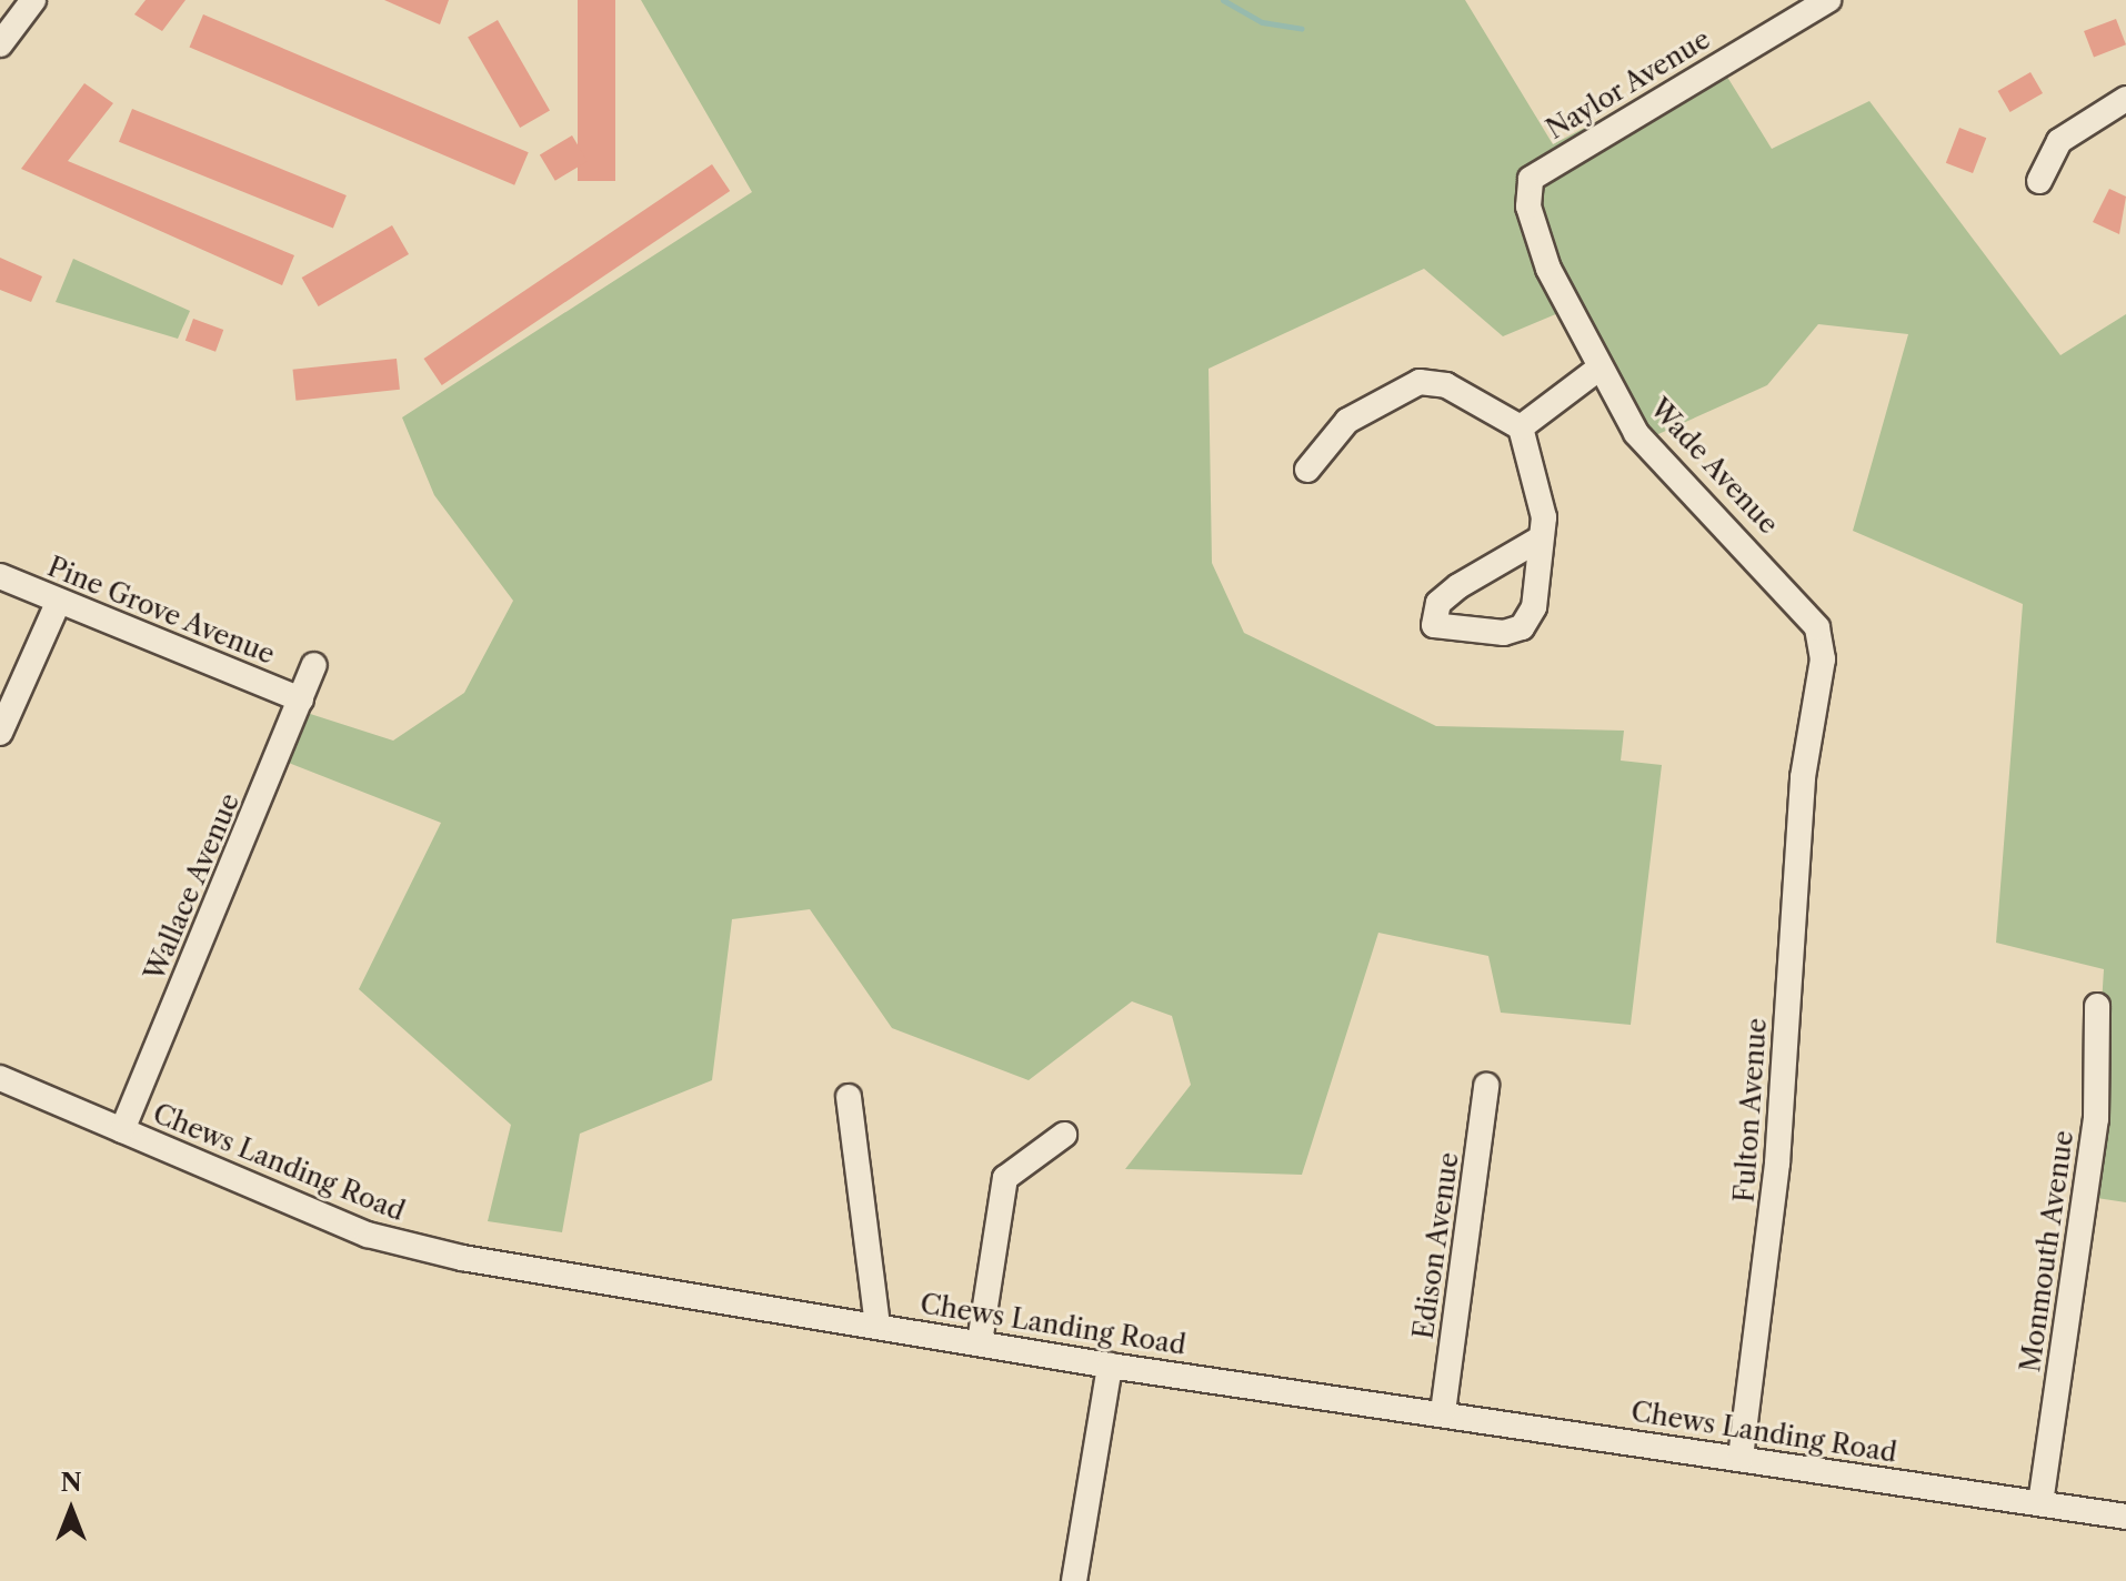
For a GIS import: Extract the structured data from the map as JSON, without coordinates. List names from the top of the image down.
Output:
{
  "streets": {
    "street": [
      "Naylor Avenue",
      "Wade Avenue",
      "Pine Grove Avenue",
      "Wallace Avenue",
      "Fulton Avenue",
      "Chews Landing Road",
      "Edison Avenue",
      "Monmouth Avenue"
    ]
  },
  "crossings": [
    ["Naylor Avenue", "Wade Avenue"],
    ["Wade Avenue", "Fulton Avenue"],
    ["Pine Grove Avenue", "Wallace Avenue"],
    ["Wallace Avenue", "Chews Landing Road"],
    ["Fulton Avenue", "Chews Landing Road"],
    ["Chews Landing Road", "Edison Avenue"],
    ["Chews Landing Road", "Monmouth Avenue"]
  ],
  "north": "top"
}
